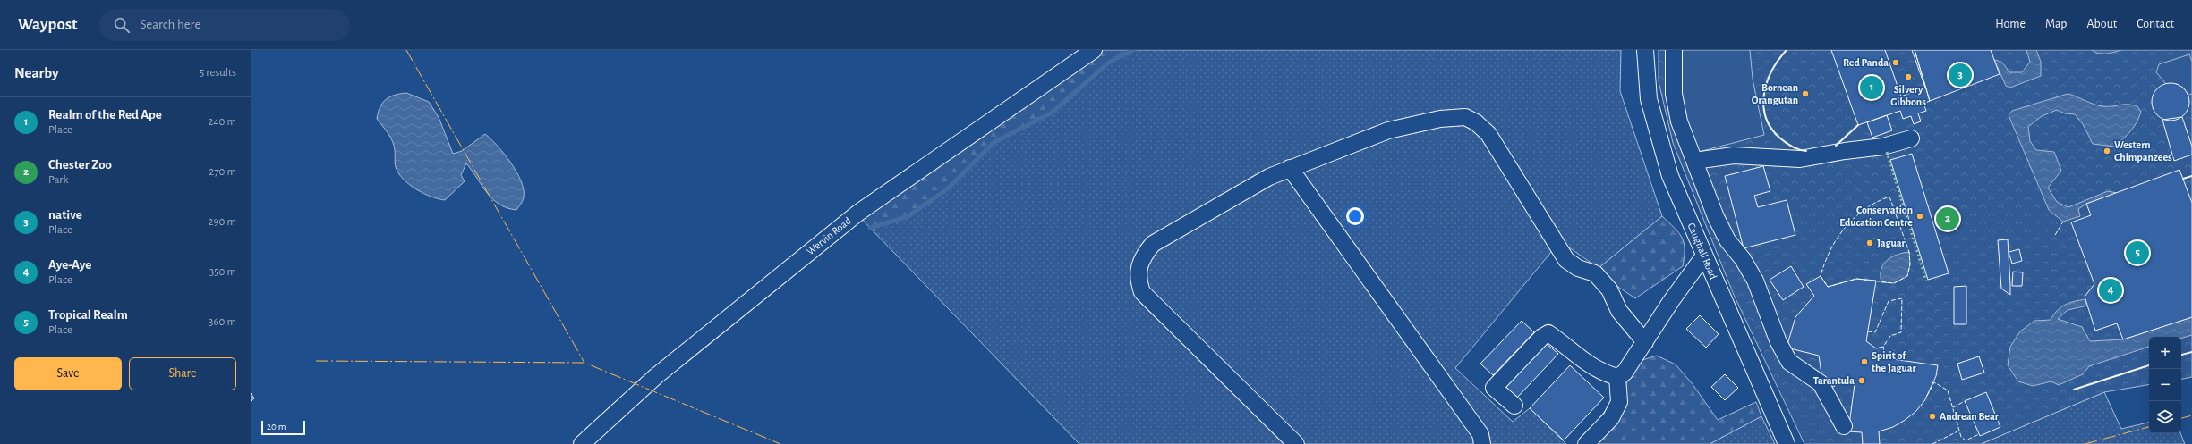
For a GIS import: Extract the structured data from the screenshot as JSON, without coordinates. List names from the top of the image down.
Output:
{
  "streets": {
    "street": ["Wervin Road", "Caughall Road"]
  },
  "places": [
    "Red Panda",
    "Silvery Gibbons",
    "Bornean Orangutan",
    "Western Chimpanzees",
    "Conservation Education Centre",
    "Jaguar",
    "Spirit of the Jaguar",
    "Tarantula",
    "Andrean Bear"
  ],
  "scale_bar": "20 m",
  "page": {
    "header": "Waypost",
    "search": "Search here",
    "nav": [
      "Home",
      "Map",
      "About",
      "Contact"
    ],
    "heading": ["Nearby", "5 results"],
    "pins": [
      "3",
      "1",
      "2",
      "5",
      "4"
    ],
    "list": [
      {
        "mark": "1",
        "name": "Realm of the Red Ape",
        "note": "Place",
        "value": "240 m"
      },
      {
        "mark": "2",
        "name": "Chester Zoo",
        "note": "Park",
        "value": "270 m"
      },
      {
        "mark": "3",
        "name": "native",
        "note": "Place",
        "value": "290 m"
      },
      {
        "mark": "4",
        "name": "Aye-Aye",
        "note": "Place",
        "value": "350 m"
      },
      {
        "mark": "5",
        "name": "Tropical Realm",
        "note": "Place",
        "value": "360 m"
      }
    ],
    "map_buttons": ["+", "−"],
    "buttons": ["Save", "Share"],
    "scale": "20 m"
  }
}
